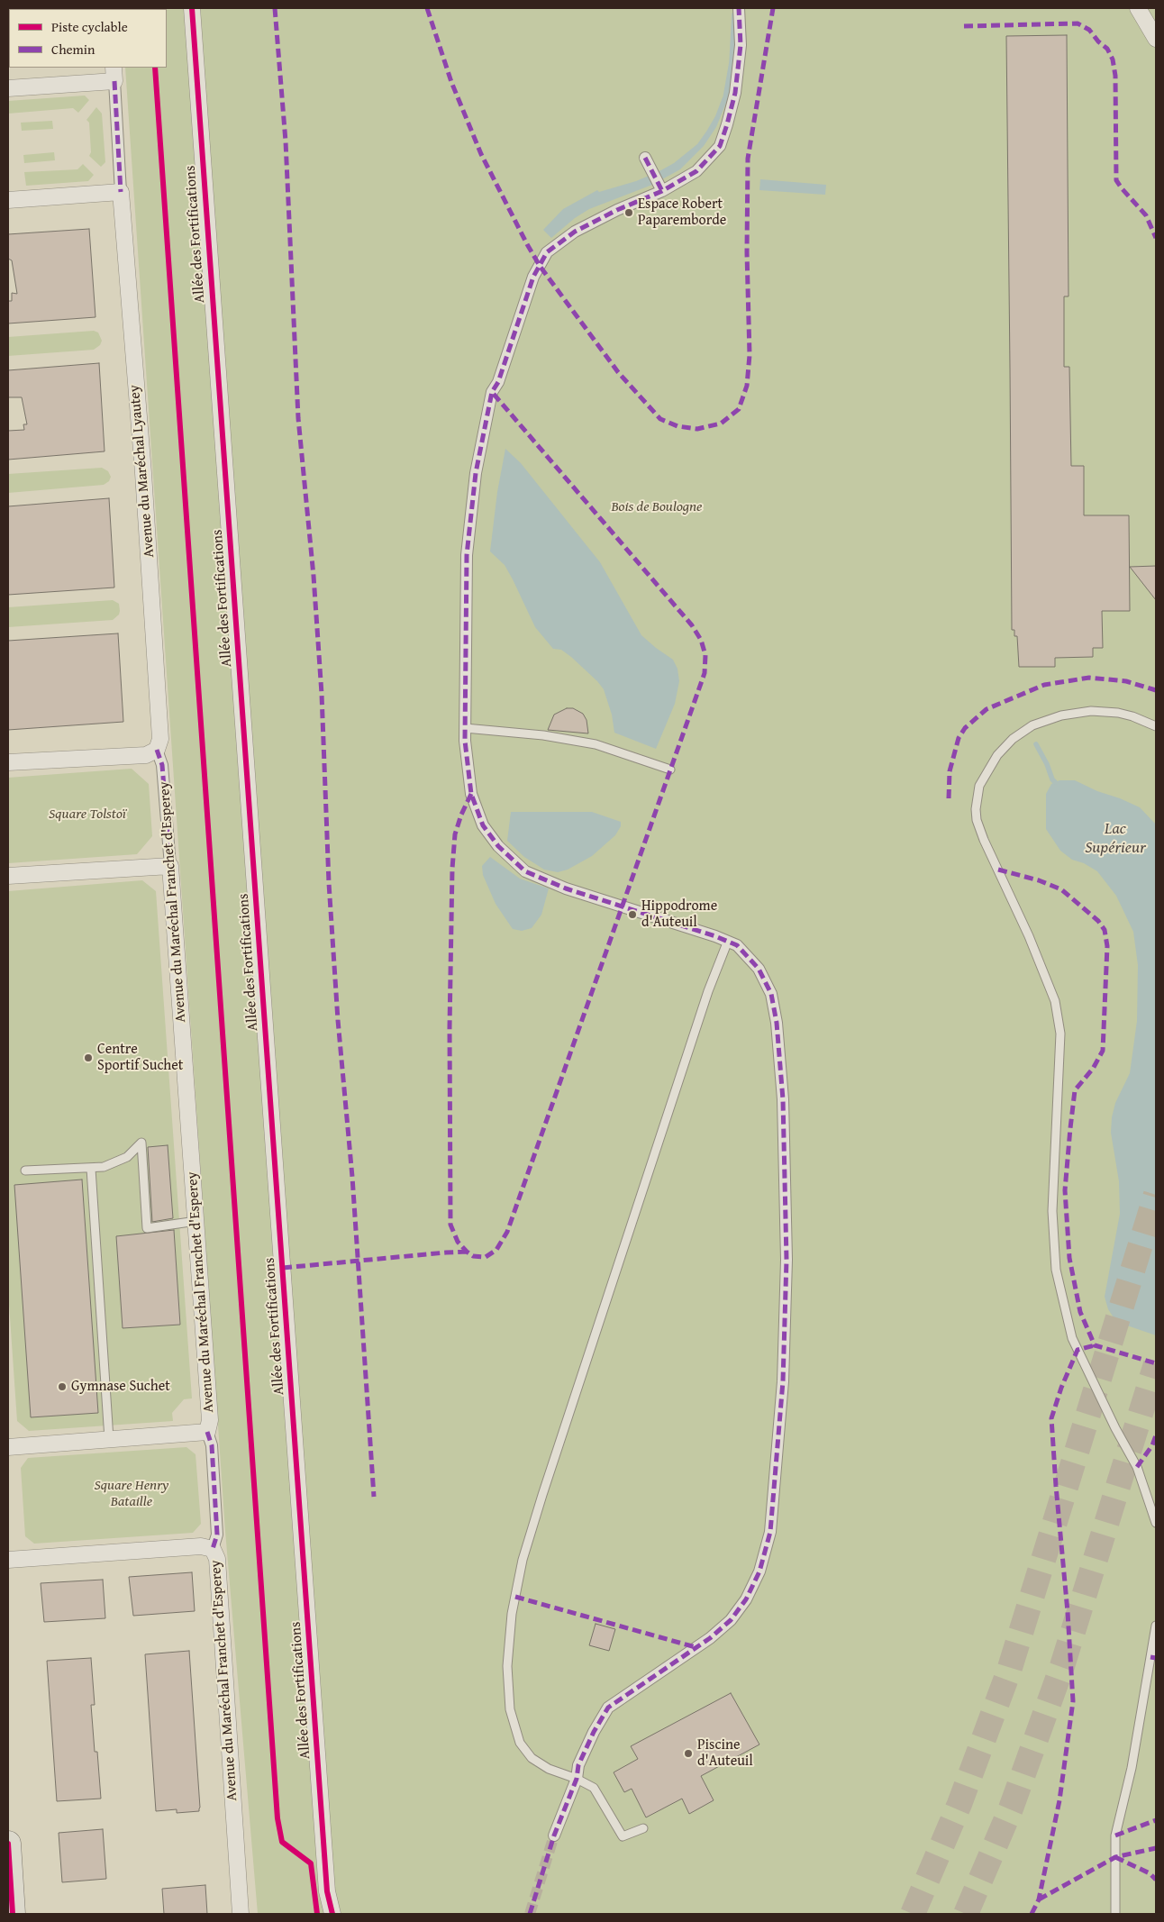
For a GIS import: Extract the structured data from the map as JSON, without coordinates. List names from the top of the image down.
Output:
{
  "streets": {
    "street": ["Allée des Fortifications", "Avenue du Maréchal Lyautey", "Avenue du Maréchal Franchet d'Esperey"]
  },
  "crossings": [
    ["Avenue du Maréchal Lyautey", "Avenue du Maréchal Franchet d'Esperey"]
  ],
  "water": ["Lac Supérieur"],
  "parks": ["Bois de Boulogne", "Square Tolstoï", "Square Henry Bataille"],
  "places": [
    "Espace Robert Paparemborde",
    "Hippodrome d'Auteuil",
    "Centre Sportif Suchet",
    "Gymnase Suchet",
    "Piscine d'Auteuil"
  ],
  "legend": ["Piste cyclable", "Chemin"]
}
